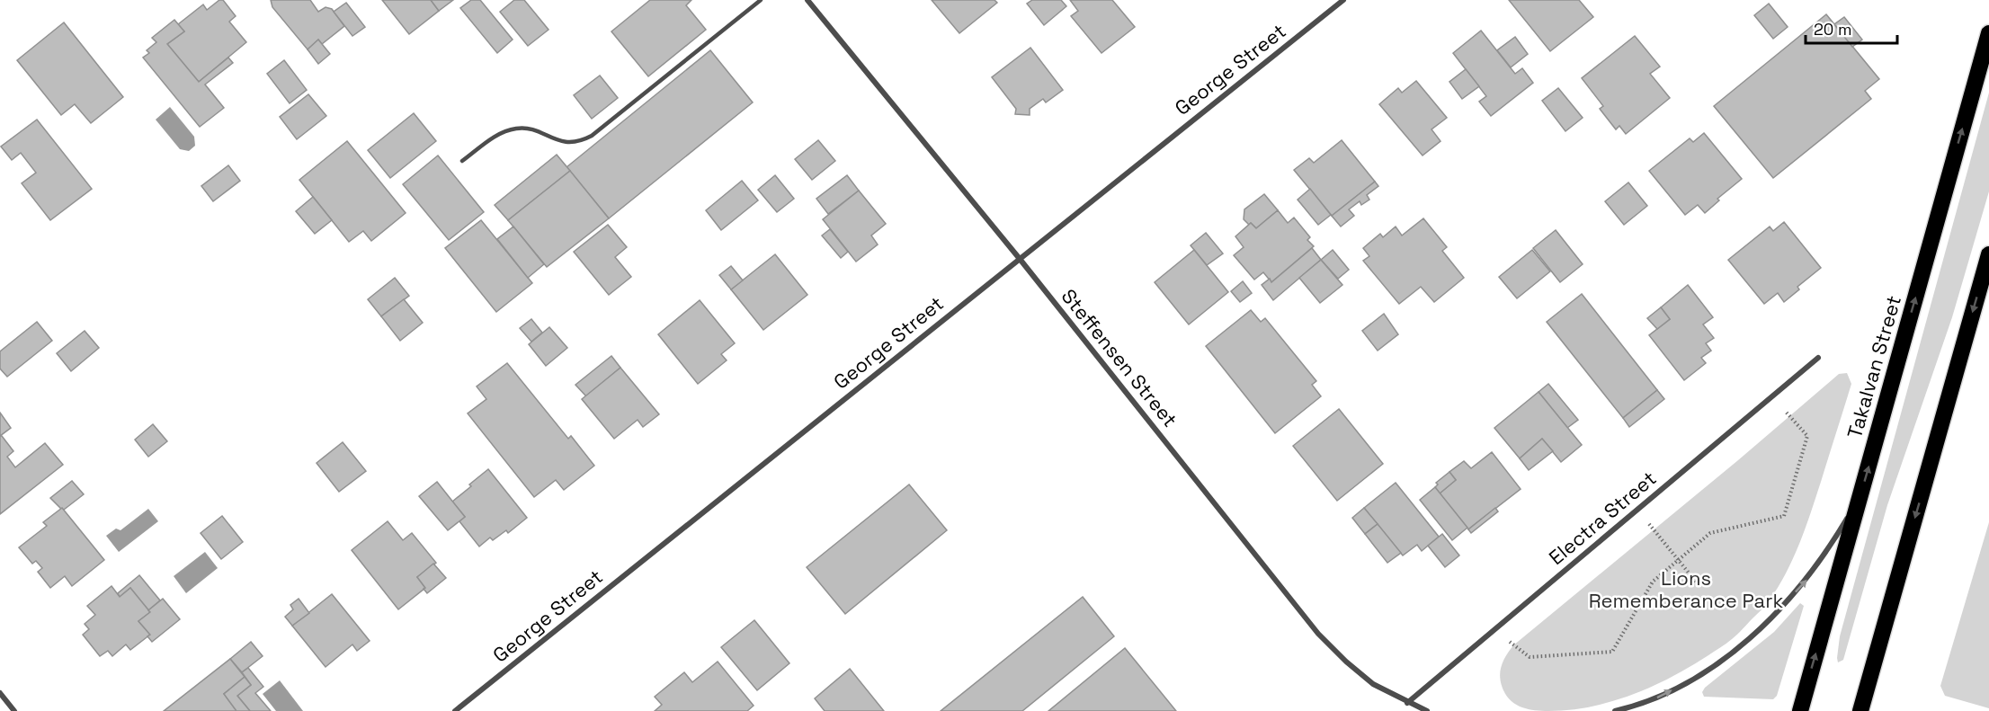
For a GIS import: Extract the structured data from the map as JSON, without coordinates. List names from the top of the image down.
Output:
{
  "streets": {
    "highway": ["Takalvan Street"],
    "street": ["George Street", "Steffensen Street", "Electra Street"]
  },
  "crossings": [
    ["George Street", "Steffensen Street"],
    ["Steffensen Street", "Electra Street"]
  ],
  "parks": ["Lions Rememberance Park"],
  "scale_bar": "20 m"
}
